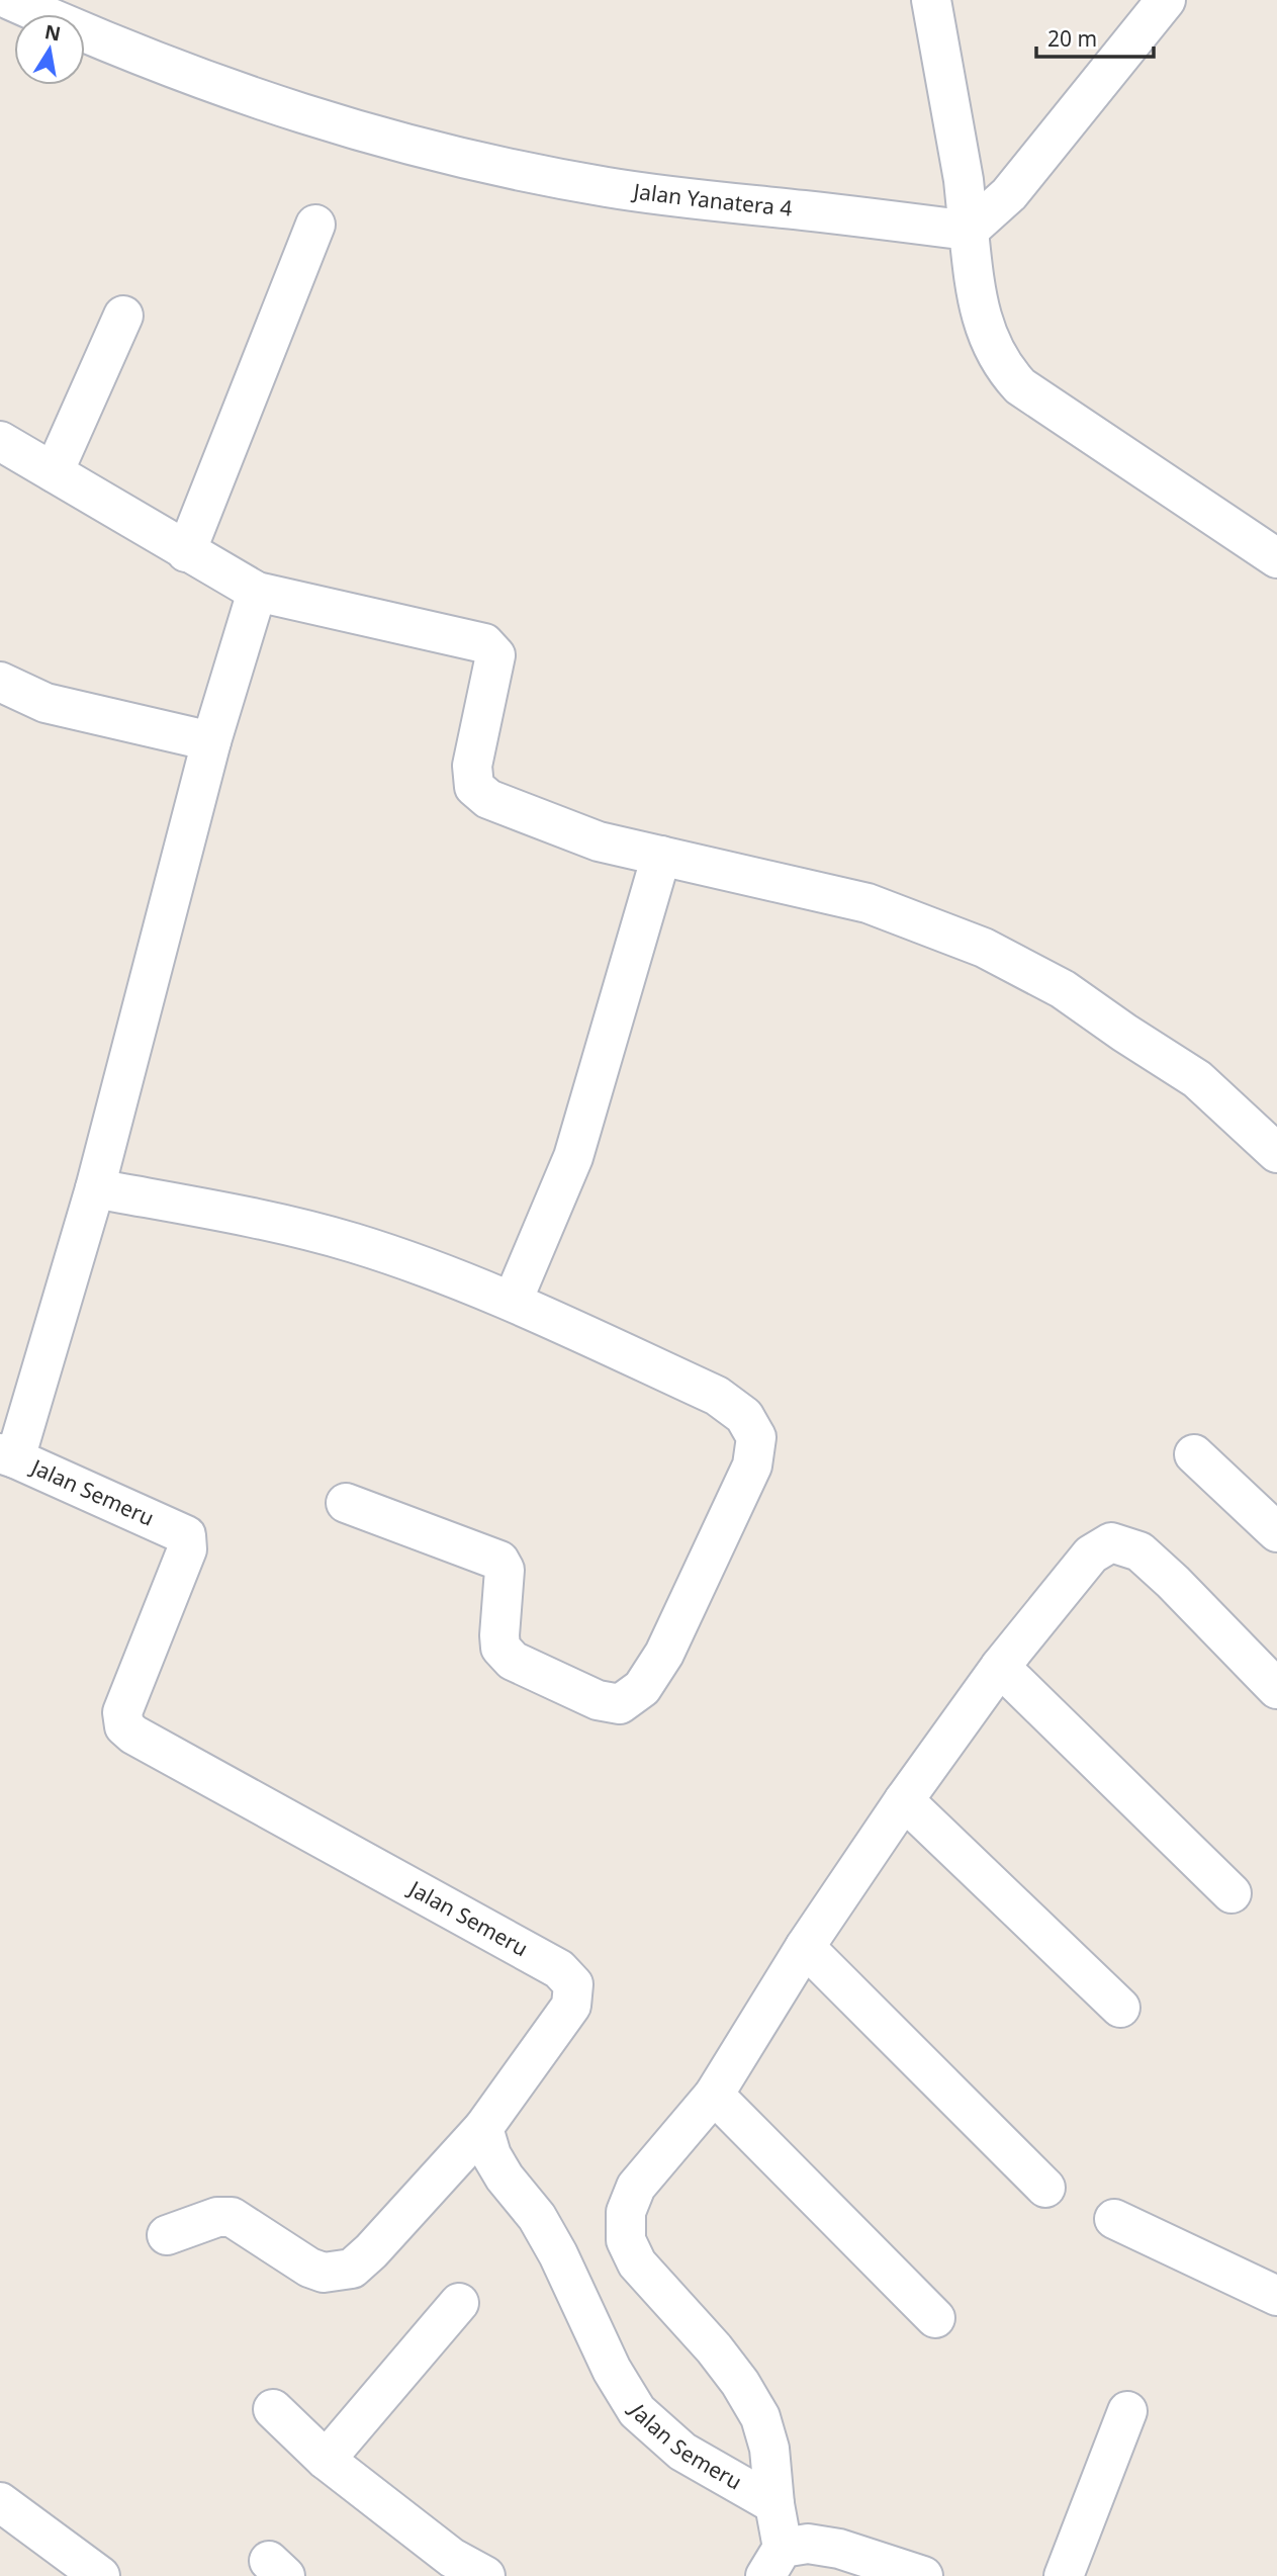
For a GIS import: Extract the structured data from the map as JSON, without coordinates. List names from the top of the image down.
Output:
{
  "streets": {
    "street": ["Jalan Yanatera 4", "Jalan Semeru"]
  },
  "scale_bar": "20 m",
  "north": "top"
}
